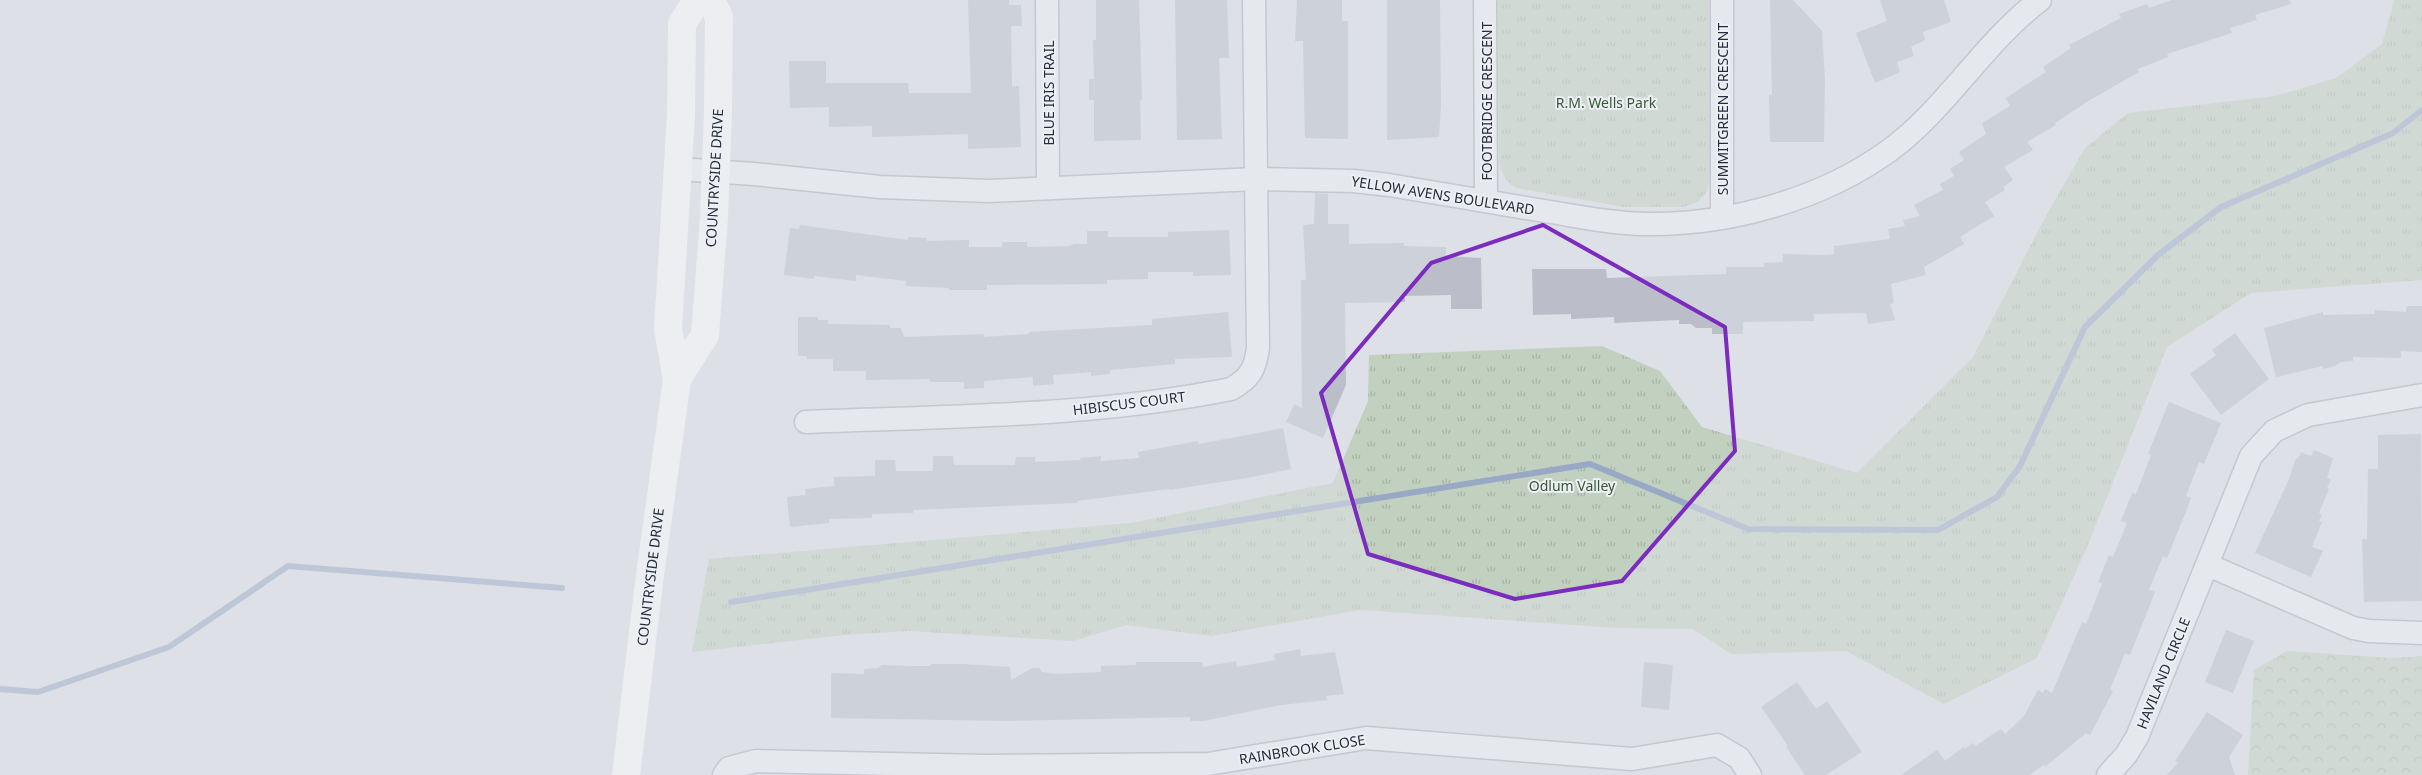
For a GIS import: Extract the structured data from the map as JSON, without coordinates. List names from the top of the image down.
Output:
{
  "streets": {
    "main road": ["COUNTRYSIDE DRIVE"],
    "street": [
      "BLUE IRIS TRAIL",
      "FOOTBRIDGE CRESCENT",
      "SUMMITGREEN CRESCENT",
      "YELLOW AVENS BOULEVARD",
      "HIBISCUS COURT",
      "HAVILAND CIRCLE",
      "RAINBROOK CLOSE"
    ]
  },
  "crossings": [
    ["BLUE IRIS TRAIL", "YELLOW AVENS BOULEVARD"],
    ["FOOTBRIDGE CRESCENT", "YELLOW AVENS BOULEVARD"],
    ["SUMMITGREEN CRESCENT", "YELLOW AVENS BOULEVARD"],
    ["COUNTRYSIDE DRIVE", "YELLOW AVENS BOULEVARD"],
    ["YELLOW AVENS BOULEVARD", "HIBISCUS COURT"]
  ],
  "parks": ["R.M. Wells Park", "Odlum Valley"]
}
